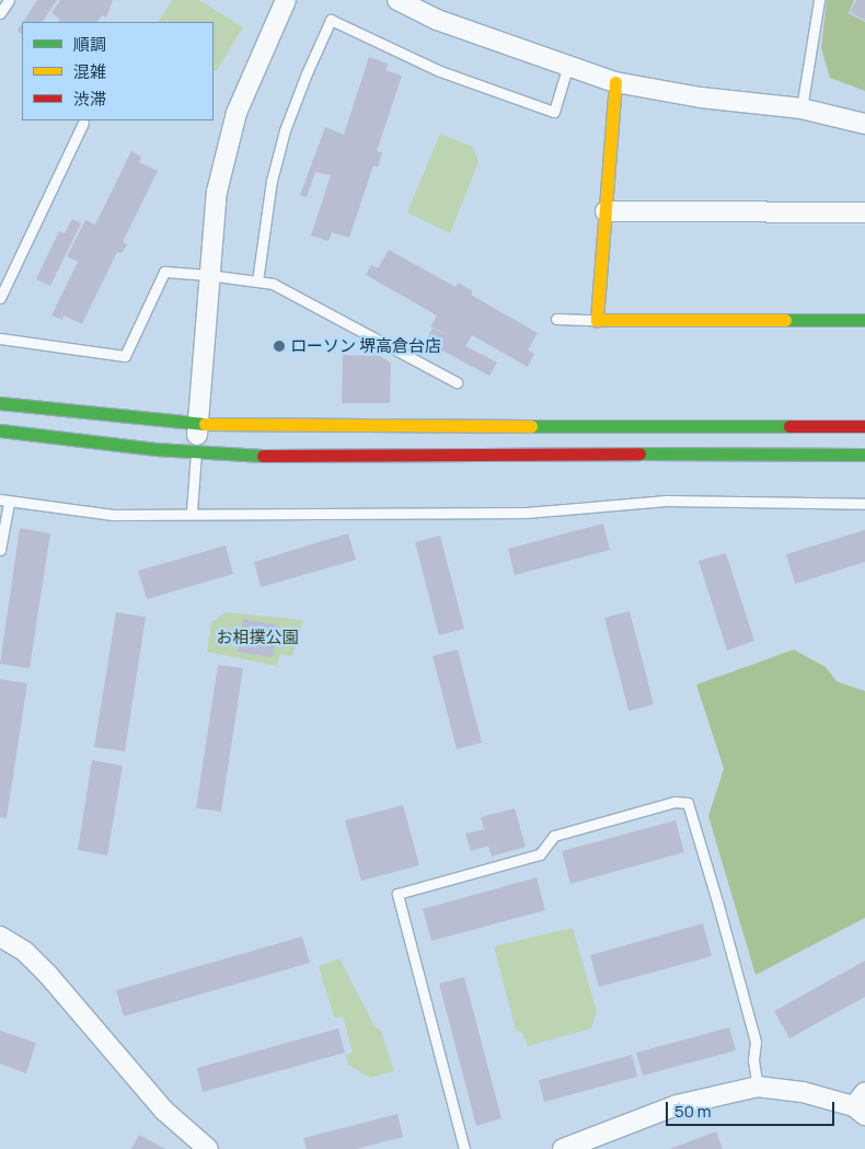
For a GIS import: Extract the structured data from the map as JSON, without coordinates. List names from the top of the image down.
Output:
{
  "parks": ["お相撲公園"],
  "places": ["ローソン 堺高倉台店"],
  "legend": ["順調", "混雑", "渋滞"],
  "scale_bar": "50 m"
}
